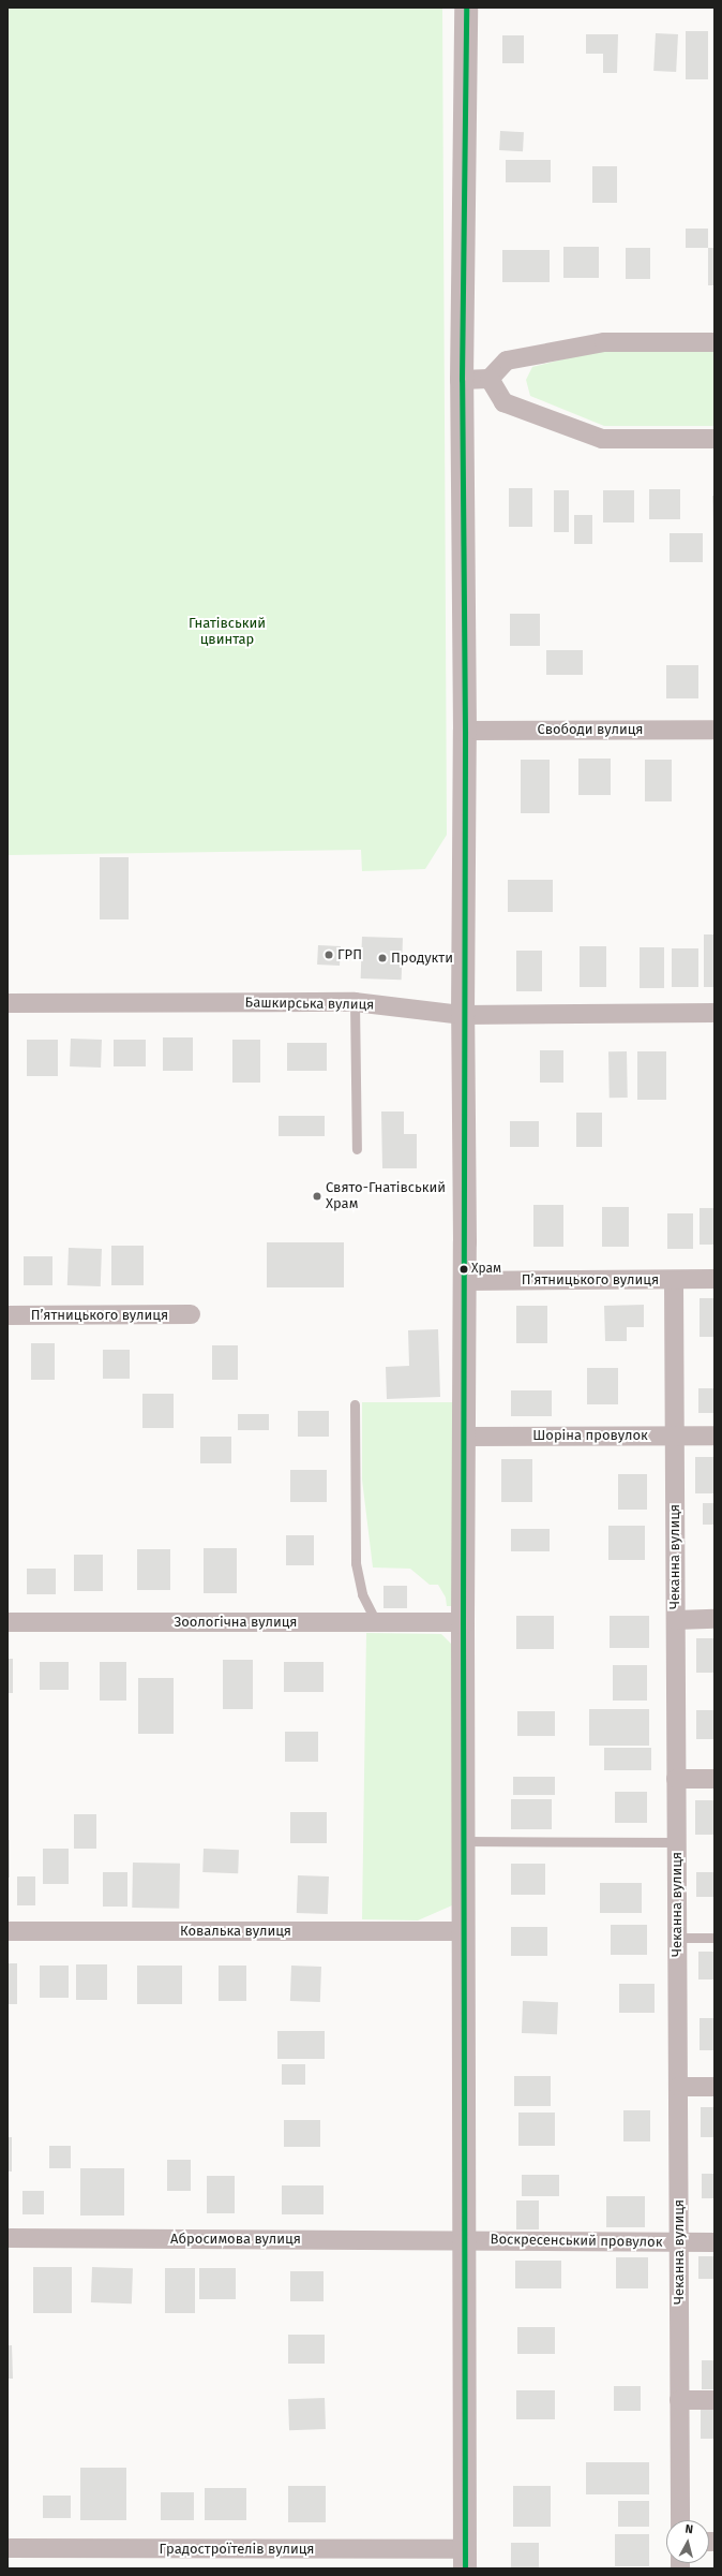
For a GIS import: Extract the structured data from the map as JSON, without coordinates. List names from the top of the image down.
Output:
{
  "streets": {
    "street": [
      "Свободи вулиця",
      "Башкирська вулиця",
      "П’ятницького вулиця",
      "Шоріна провулок",
      "Чеканна вулиця",
      "Зоологічна вулиця",
      "Ковалька вулиця",
      "Абросимова вулиця",
      "Воскресенський провулок",
      "Градостроїтелiв вулиця"
    ]
  },
  "crossings": [
    ["П’ятницького вулиця", "Чеканна вулиця"],
    ["Шоріна провулок", "Чеканна вулиця"],
    ["Чеканна вулиця", "Воскресенський провулок"],
    ["Абросимова вулиця", "Воскресенський провулок"]
  ],
  "parks": ["Гнатівський цвинтар"],
  "places": [
    "ГРП",
    "Продукти",
    "Свято-Гнатівський Храм",
    "Храм"
  ],
  "north": "top"
}
